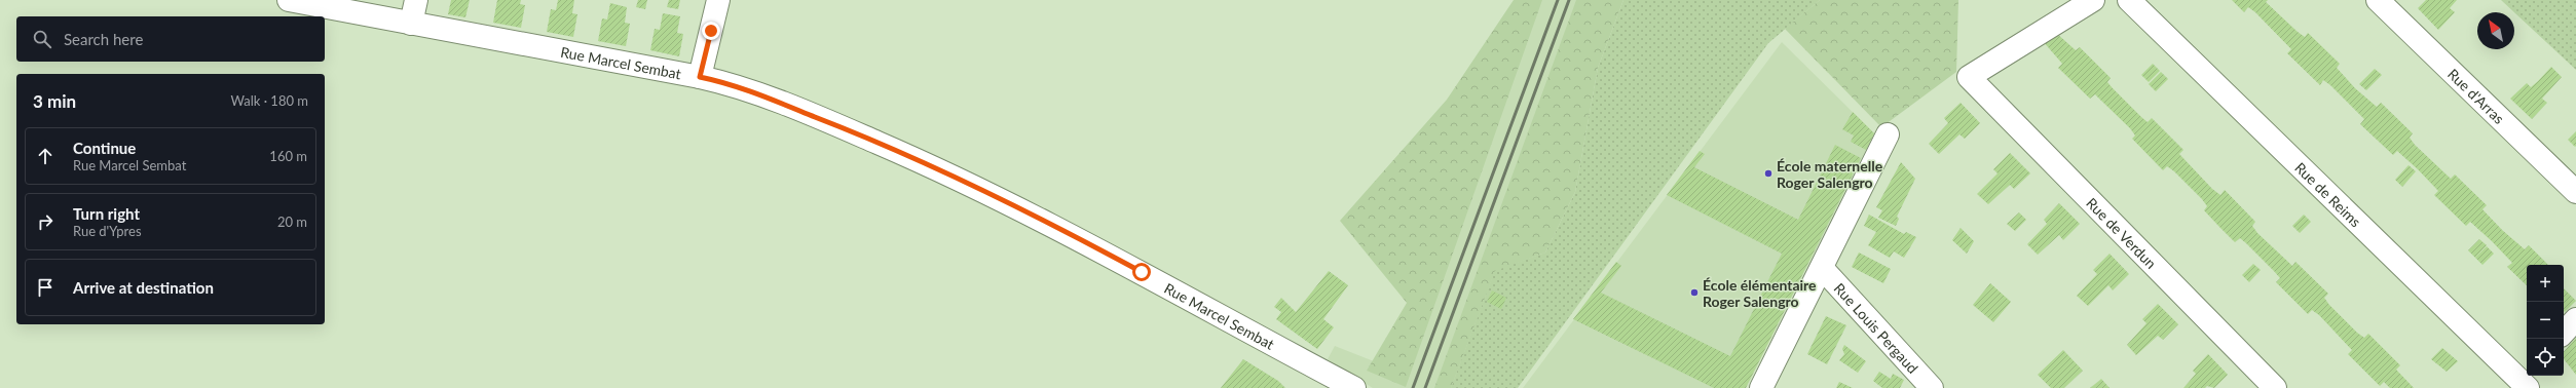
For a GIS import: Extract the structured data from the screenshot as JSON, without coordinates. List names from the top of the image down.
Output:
{
  "streets": {
    "street": [
      "Rue Marcel Sembat",
      "Rue d'Arras",
      "Rue de Reims",
      "Rue de Verdun",
      "Rue Louis Pergaud"
    ]
  },
  "places": ["École maternelle Roger Salengro", "École élémentaire Roger Salengro"],
  "north": "top left",
  "page": {
    "search": "Search here",
    "heading": ["3 min", "Walk · 180 m"],
    "list": [
      ["Continue", "Rue Marcel Sembat", "160 m"],
      ["Turn right", "Rue d'Ypres", "20 m"],
      "Arrive at destination"
    ],
    "map_buttons": ["+", "−"]
  }
}
